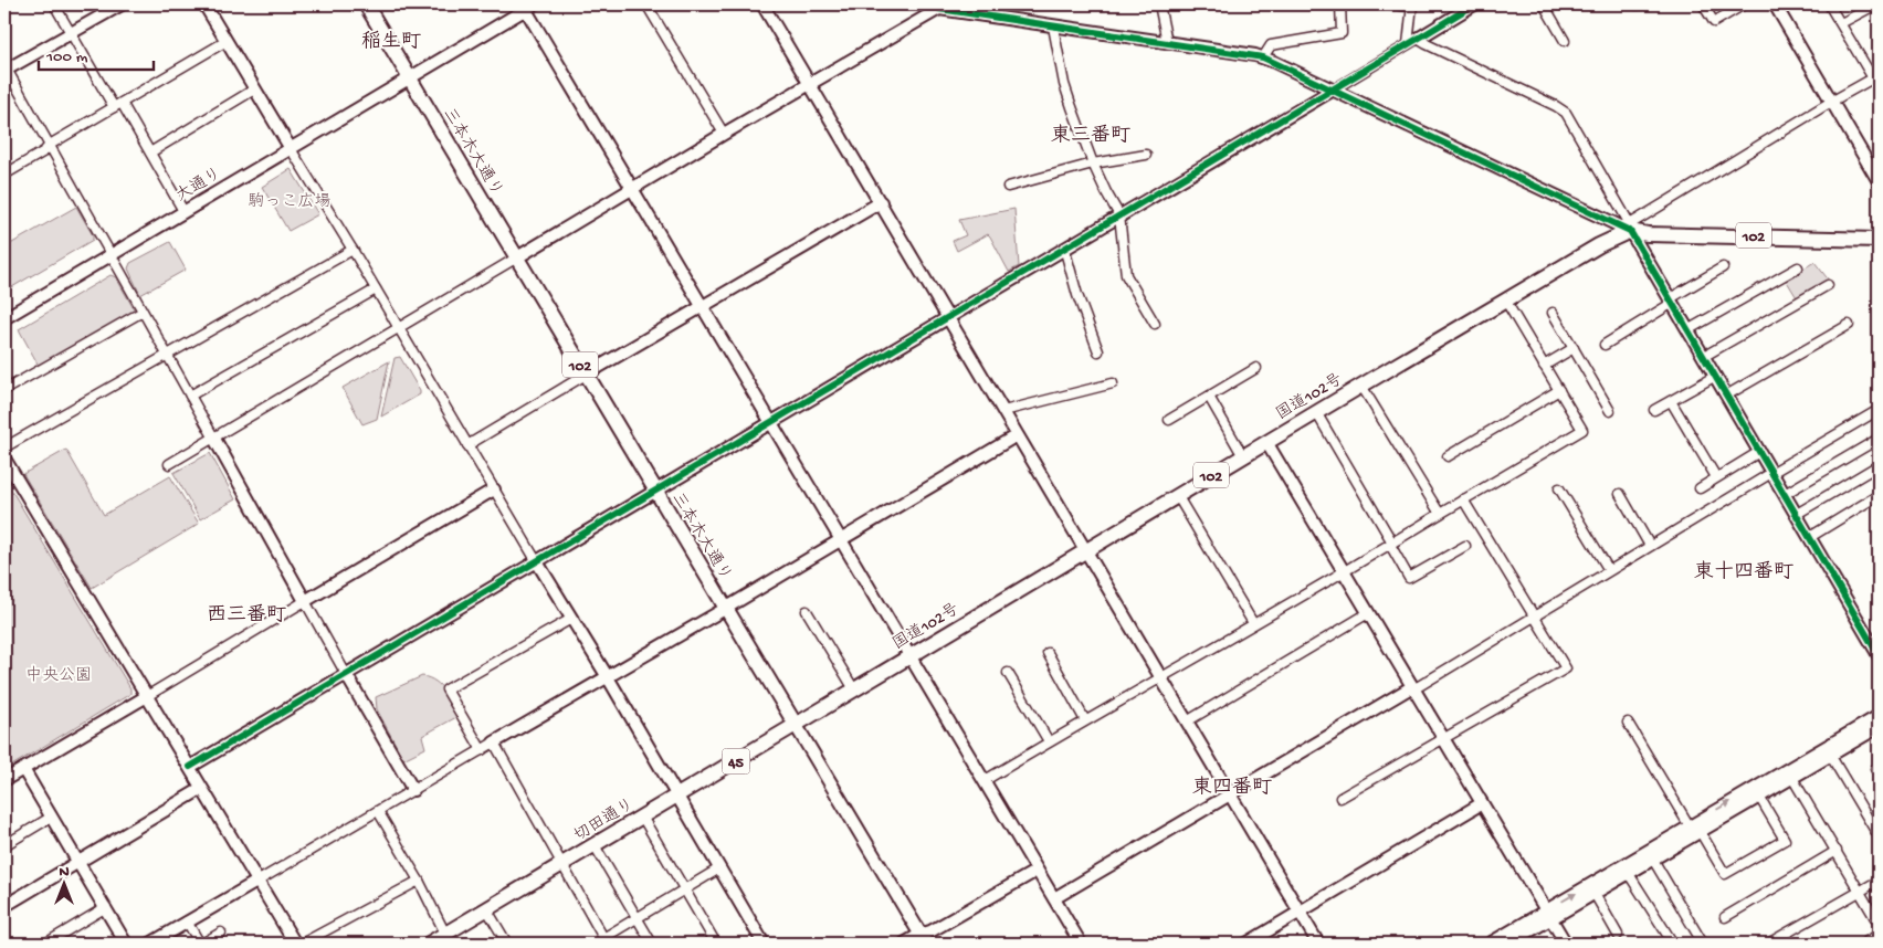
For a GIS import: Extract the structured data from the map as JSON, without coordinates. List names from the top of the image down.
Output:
{
  "streets": {
    "main road": [
      "三本木大通り",
      "102",
      "国道102号",
      "45",
      "切田通り"
    ],
    "street": ["大通り"]
  },
  "crossings": [
    ["三本木大通り", "大通り"],
    ["三本木大通り", "国道102号"],
    ["三本木大通り", "切田通り"],
    ["102", "国道102号"],
    ["国道102号", "切田通り"]
  ],
  "districts": [
    "稲生町",
    "東三番町",
    "東十四番町",
    "西三番町",
    "東四番町"
  ],
  "parks": ["駒っこ広場", "中央公園"],
  "scale_bar": "100 m",
  "north": "top"
}
